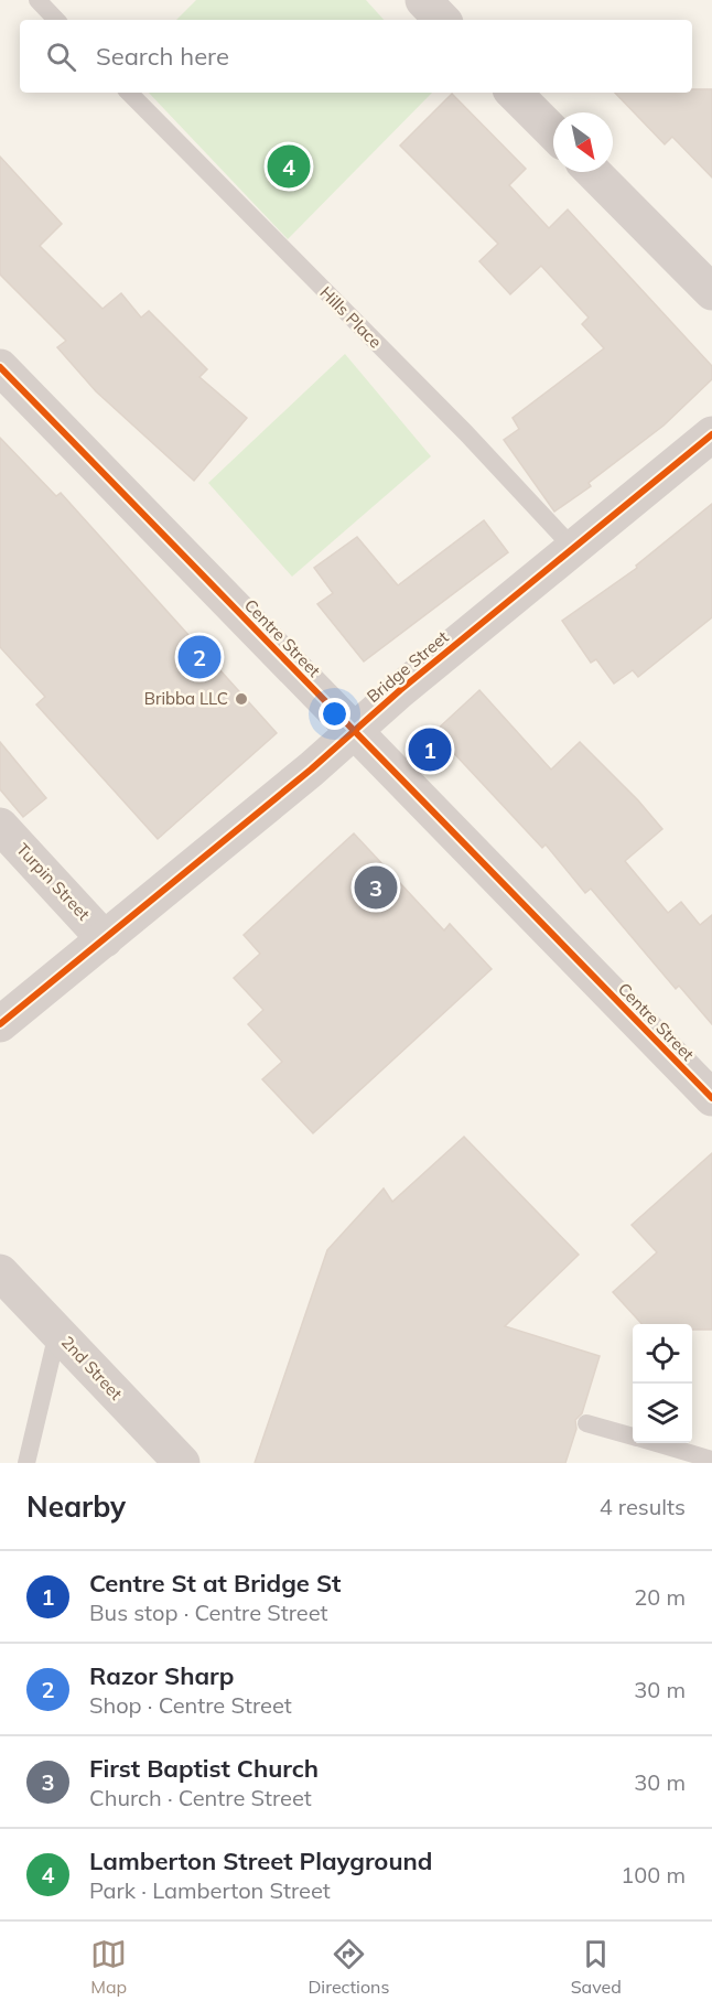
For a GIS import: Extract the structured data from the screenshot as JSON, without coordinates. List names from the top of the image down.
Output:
{
  "streets": {
    "street": [
      "Centre Street",
      "Bridge Street",
      "Turpin Street",
      "2nd Street"
    ],
    "lane": ["Hills Place"]
  },
  "crossings": [
    ["Hills Place", "Bridge Street"],
    ["Centre Street", "Bridge Street"],
    ["Bridge Street", "Turpin Street"]
  ],
  "places": ["Bribba LLC"],
  "north": "bottom right",
  "page": {
    "search": "Search here",
    "pins": [
      "4",
      "2",
      "1",
      "3"
    ],
    "heading": ["Nearby", "4 results"],
    "list": [
      {
        "mark": "1",
        "name": "Centre St at Bridge St",
        "note": "Bus stop · Centre Street",
        "value": "20 m"
      },
      {
        "mark": "2",
        "name": "Razor Sharp",
        "note": "Shop · Centre Street",
        "value": "30 m"
      },
      {
        "mark": "3",
        "name": "First Baptist Church",
        "note": "Church · Centre Street",
        "value": "30 m"
      },
      {
        "mark": "4",
        "name": "Lamberton Street Playground",
        "note": "Park · Lamberton Street",
        "value": "100 m"
      }
    ],
    "nav": ["Map", "Directions", "Saved"]
  }
}
